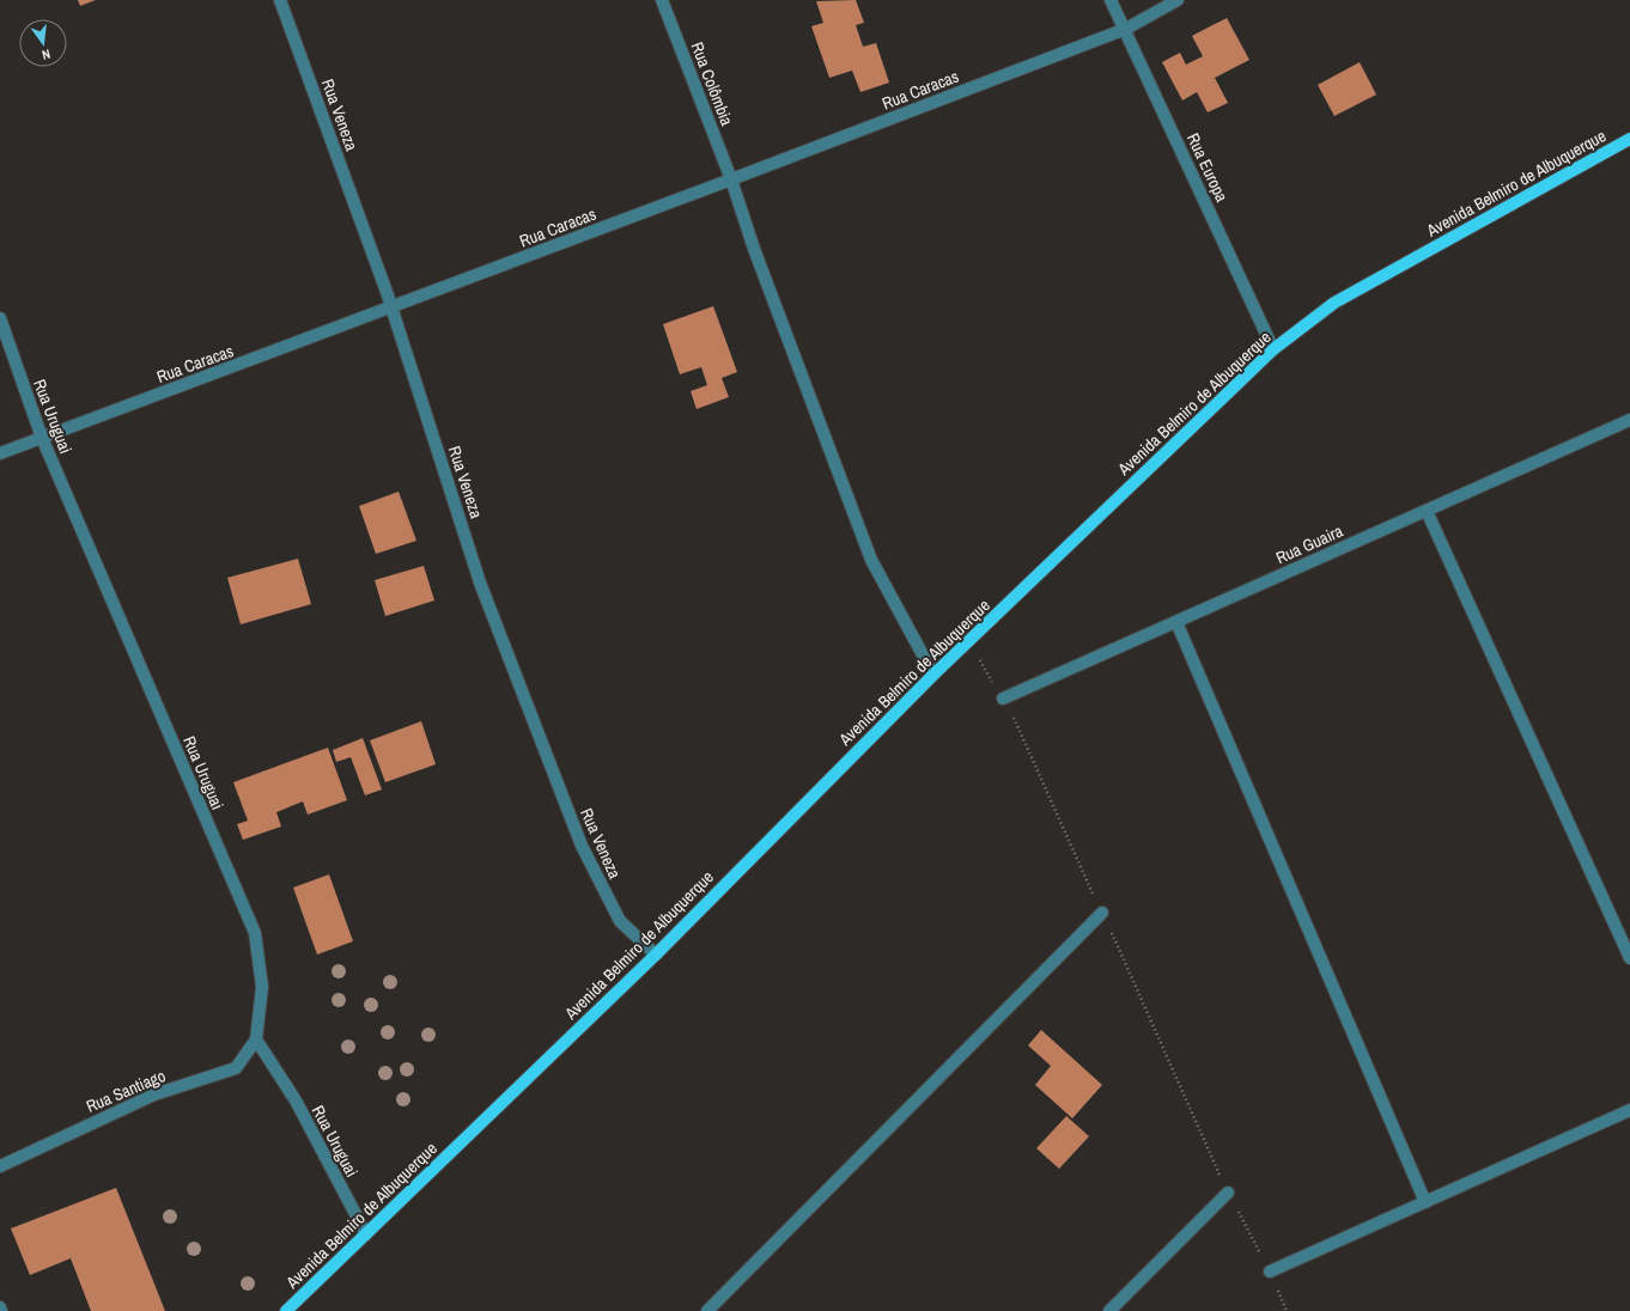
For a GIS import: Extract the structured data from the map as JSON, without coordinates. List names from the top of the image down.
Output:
{
  "streets": {
    "main road": ["Avenida Belmiro de Albuquerque"],
    "street": [
      "Rua Colômbia",
      "Rua Caracas",
      "Rua Veneza",
      "Rua Europa",
      "Rua Uruguai",
      "Rua Guaira",
      "Rua Santiago"
    ]
  },
  "crossings": [
    ["Rua Colômbia", "Rua Caracas"],
    ["Rua Colômbia", "Avenida Belmiro de Albuquerque"],
    ["Rua Caracas", "Rua Veneza"],
    ["Rua Caracas", "Rua Europa"],
    ["Rua Caracas", "Rua Uruguai"],
    ["Rua Veneza", "Avenida Belmiro de Albuquerque"],
    ["Rua Europa", "Avenida Belmiro de Albuquerque"],
    ["Avenida Belmiro de Albuquerque", "Rua Uruguai"],
    ["Rua Uruguai", "Rua Santiago"]
  ],
  "north": "bottom"
}
